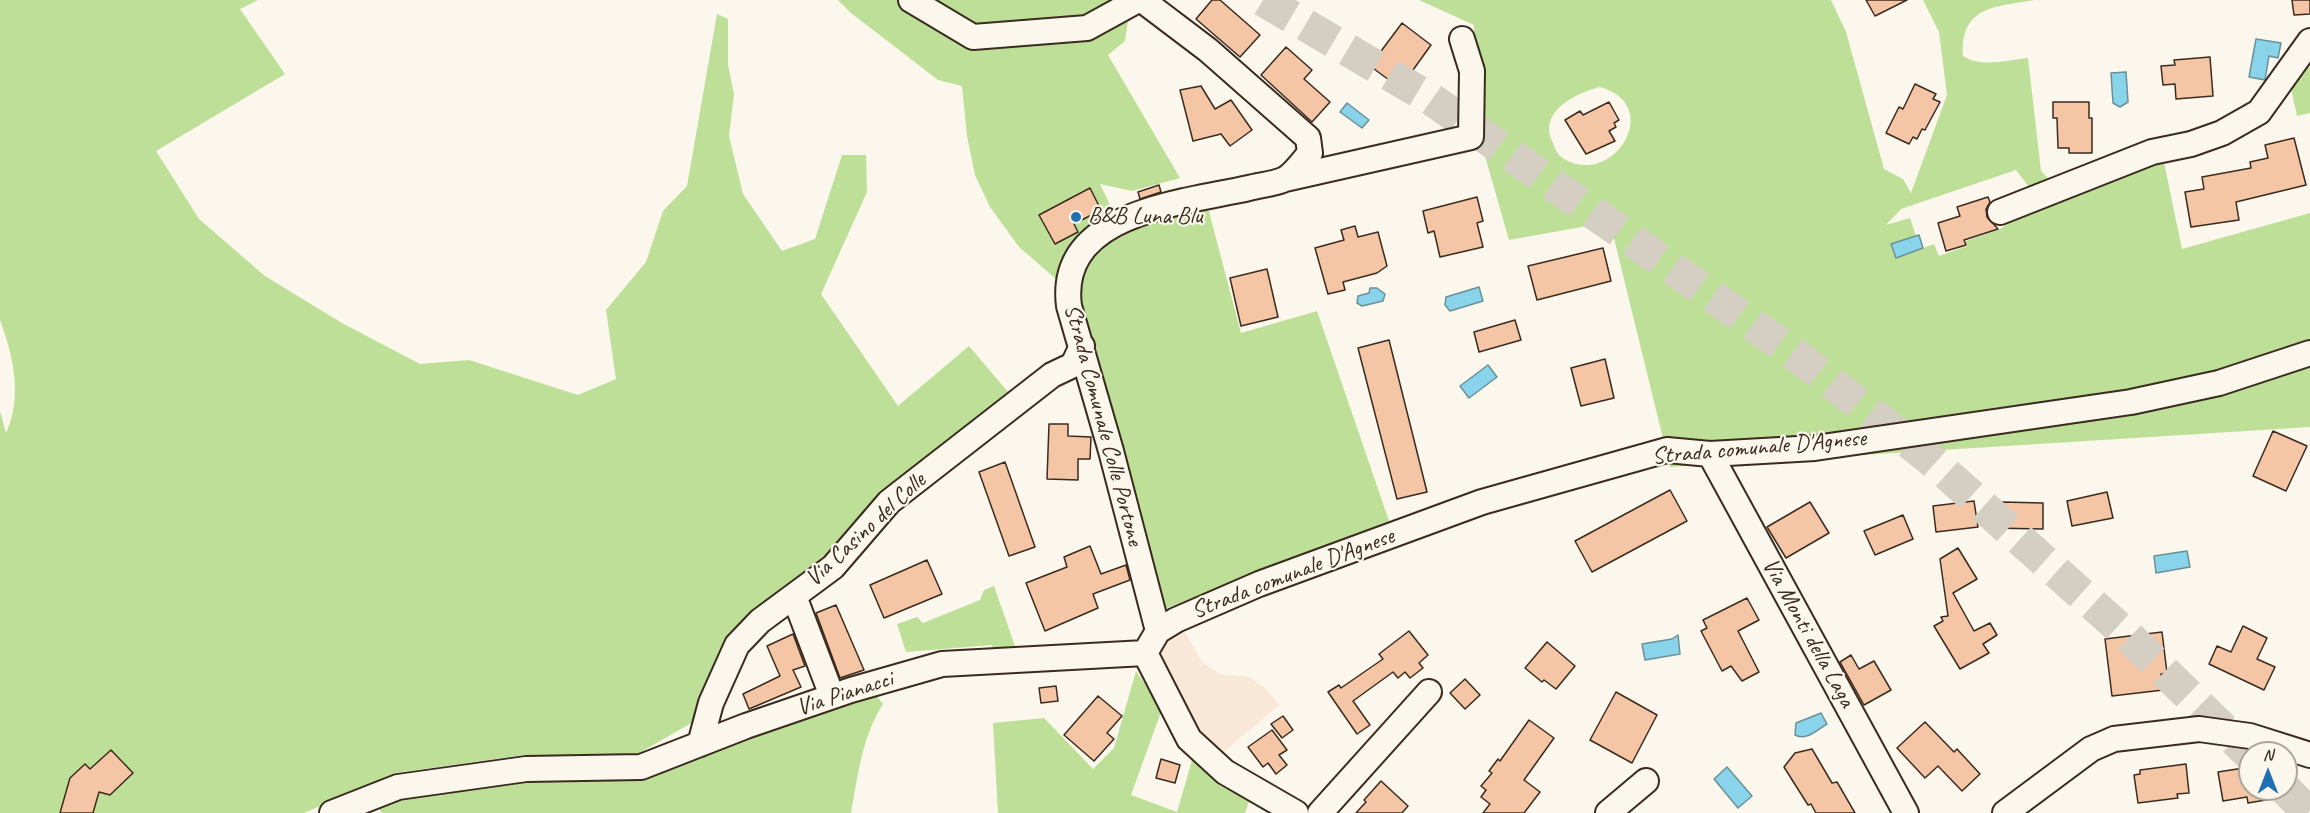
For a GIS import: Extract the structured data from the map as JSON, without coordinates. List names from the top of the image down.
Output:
{
  "streets": {
    "street": [
      "Strada Comunale Colle Portone",
      "Strada comunale D'Agnese",
      "Via Casino del Colle",
      "Via Monti della Laga",
      "Via Pianacci"
    ]
  },
  "crossings": [
    ["Strada Comunale Colle Portone", "Strada comunale D'Agnese"],
    ["Strada Comunale Colle Portone", "Via Casino del Colle"],
    ["Strada comunale D'Agnese", "Via Monti della Laga"],
    ["Via Casino del Colle", "Via Pianacci"]
  ],
  "places": ["B&B Luna Blu"],
  "north": "top"
}
